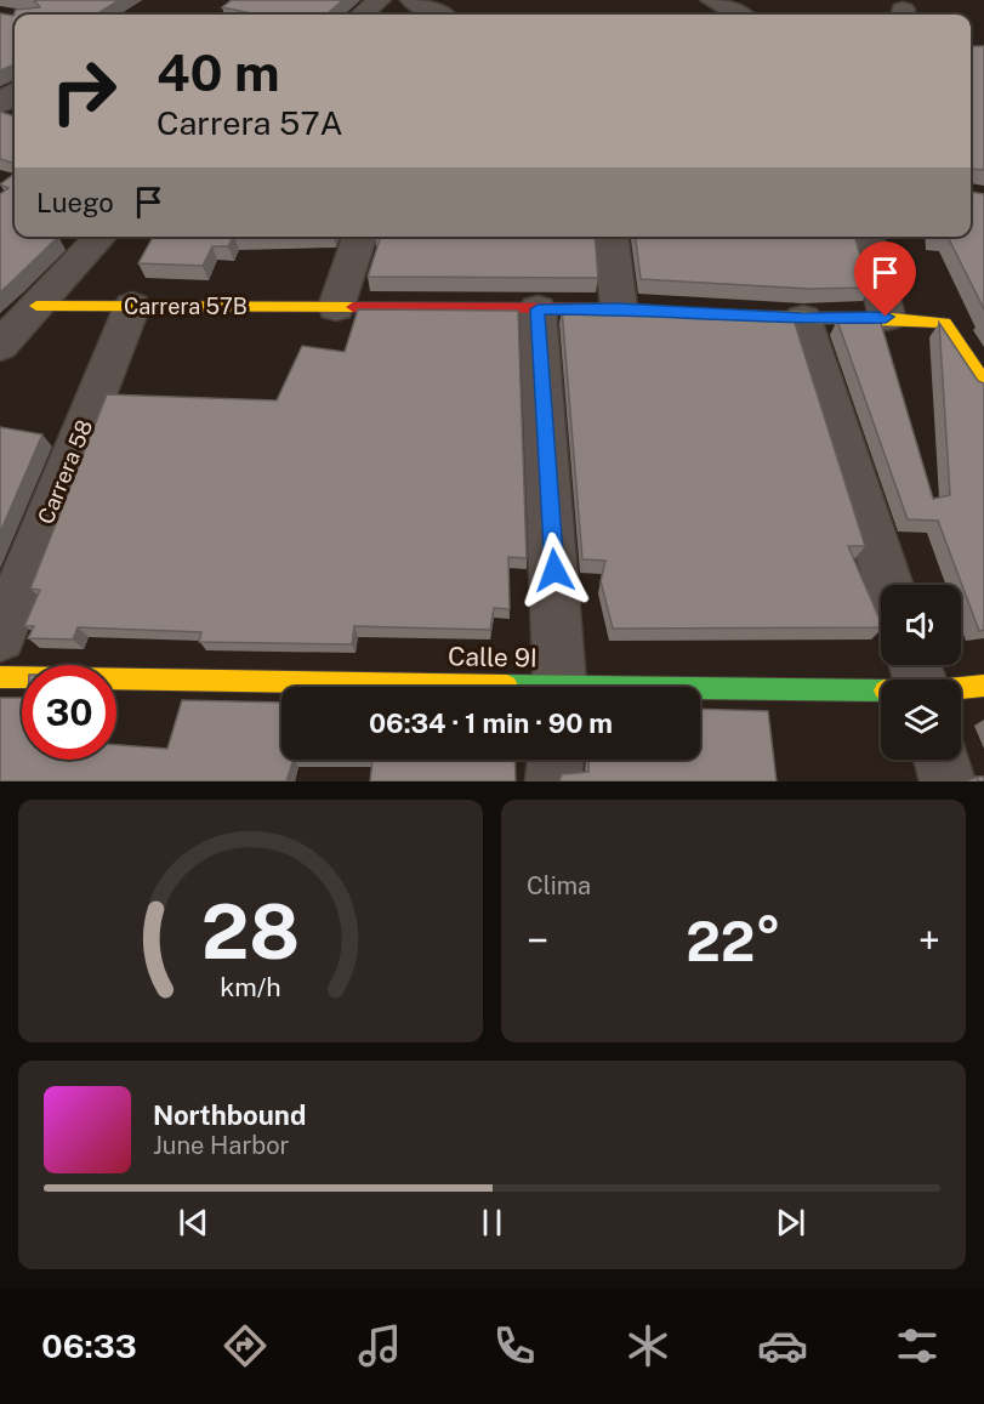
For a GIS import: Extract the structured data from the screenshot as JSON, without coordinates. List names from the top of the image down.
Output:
{
  "streets": {
    "street": ["Carrera 57B", "Carrera 58", "Calle 9I"]
  },
  "crossings": [
    ["Carrera 57B", "Carrera 58"]
  ],
  "page": {
    "turn": ["40 m", "Carrera 57A"],
    "then": "Luego",
    "limit": "30",
    "trip": "06:34 · 1 min · 90 m",
    "tile": "Clima",
    "heat": ["−", "22°", "+"],
    "song": ["Northbound", "June Harbor"],
    "tabs": "06:33",
    "gauge": ["28", "km/h"]
  }
}
